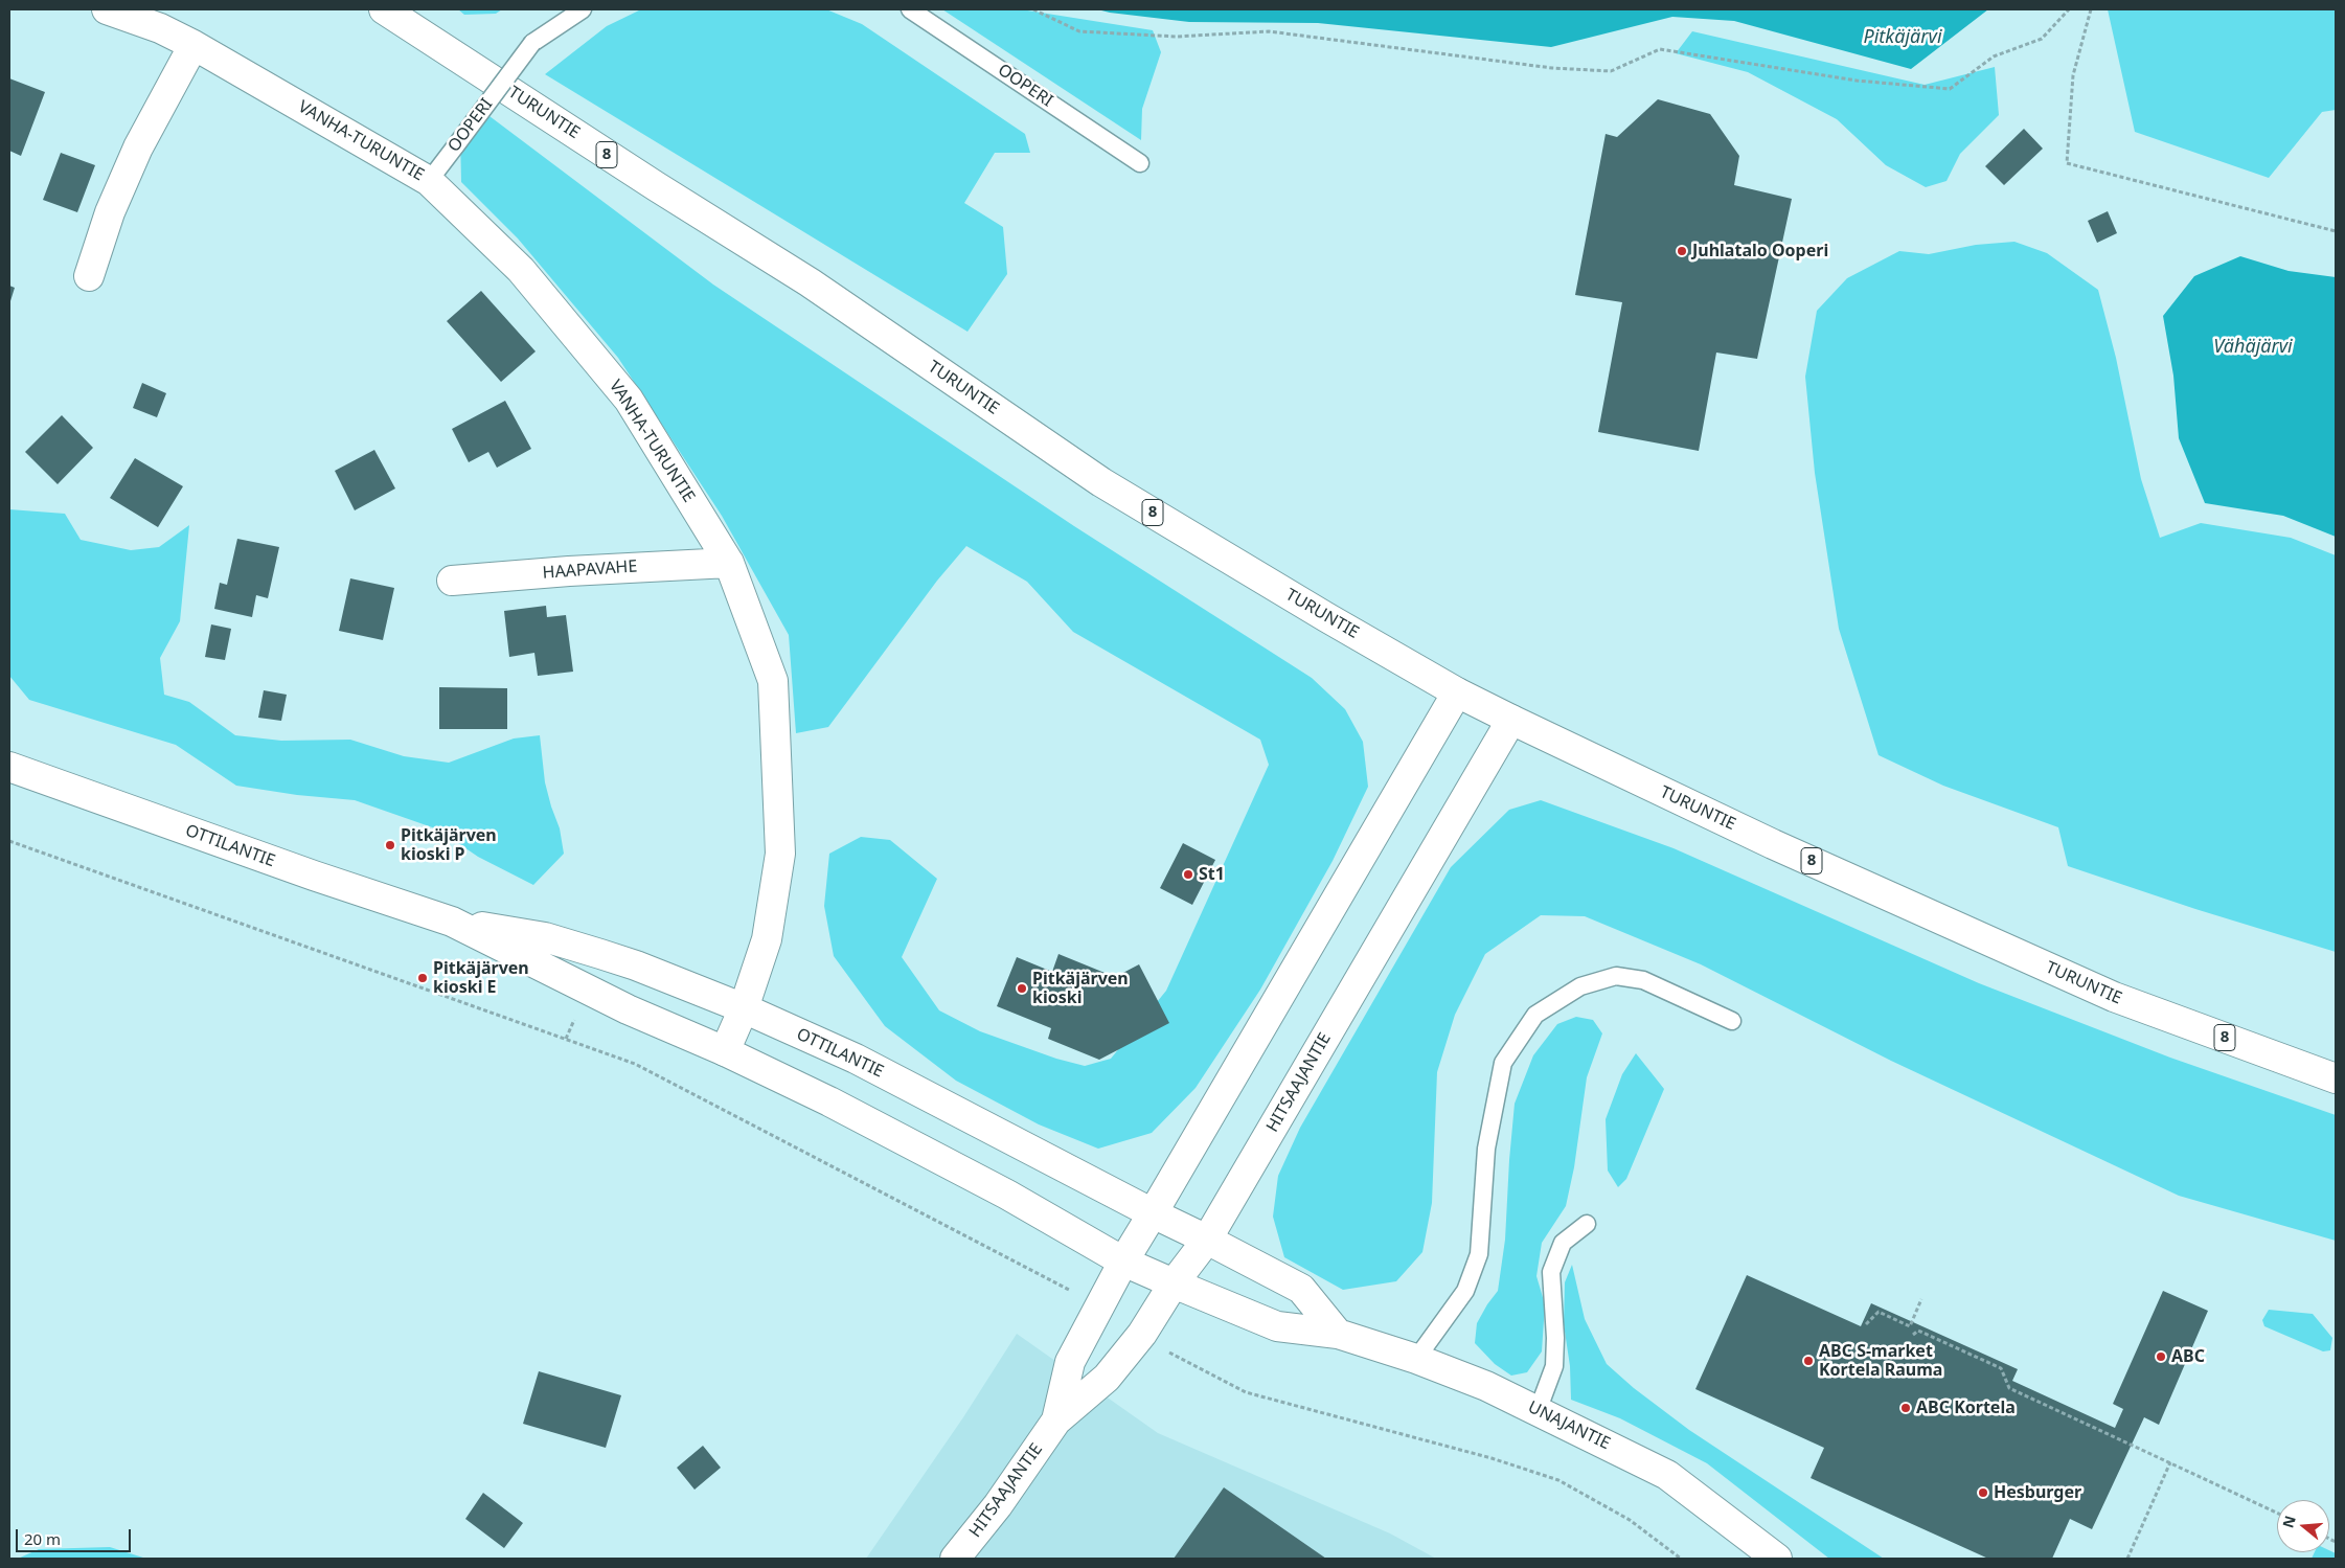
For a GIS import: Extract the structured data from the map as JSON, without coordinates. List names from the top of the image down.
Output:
{
  "streets": {
    "main road": [
      "TURUNTIE",
      "VANHA-TURUNTIE",
      "8",
      "HAAPAVAHE",
      "OTTILANTIE",
      "HITSAAJANTIE",
      "UNAJANTIE"
    ],
    "lane": ["OOPERI"]
  },
  "crossings": [
    ["OOPERI", "VANHA-TURUNTIE"],
    ["TURUNTIE", "HITSAAJANTIE"],
    ["VANHA-TURUNTIE", "HAAPAVAHE"],
    ["VANHA-TURUNTIE", "OTTILANTIE"],
    ["OTTILANTIE", "HITSAAJANTIE"],
    ["OTTILANTIE", "UNAJANTIE"],
    ["HITSAAJANTIE", "UNAJANTIE"]
  ],
  "water": ["Pitkäjärvi", "Vähäjärvi"],
  "places": [
    "Juhlatalo Ooperi",
    "Pitkäjärven kioski P",
    "St1",
    "Pitkäjärven kioski E",
    "Pitkäjärven kioski",
    "ABC",
    "ABC S-market Kortela Rauma",
    "ABC Kortela",
    "Hesburger"
  ],
  "scale_bar": "20 m",
  "north": "left"
}
